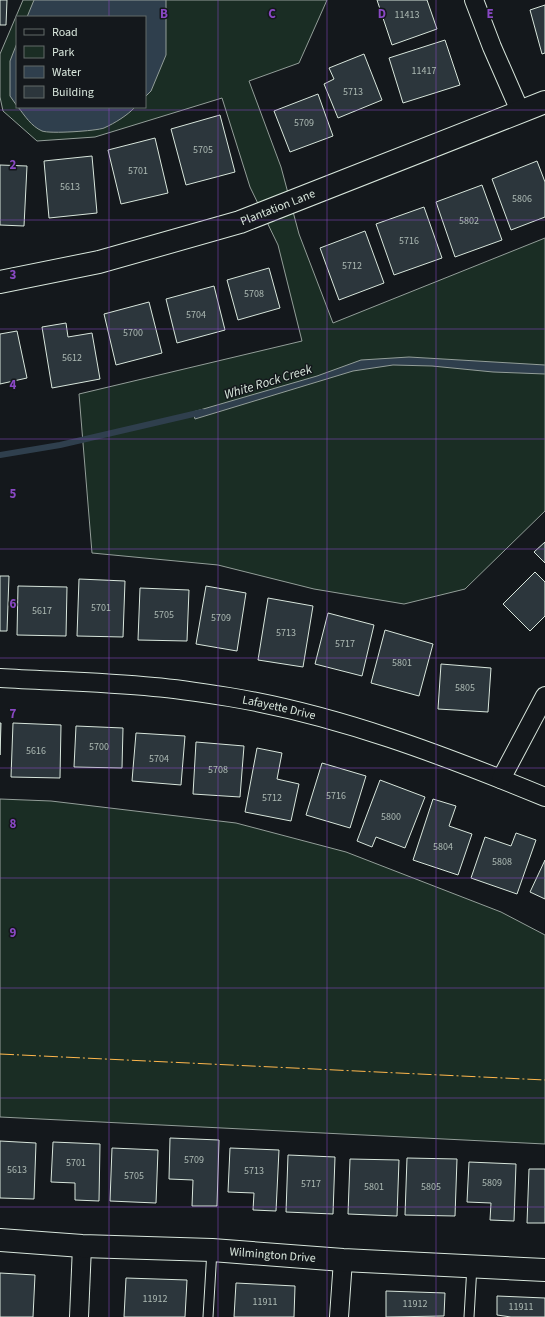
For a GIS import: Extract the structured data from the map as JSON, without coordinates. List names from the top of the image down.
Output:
{
  "streets": {
    "street": ["Plantation Lane", "Lafayette Drive", "Wilmington Drive"]
  },
  "water": ["White Rock Creek"],
  "house_numbers": [
    "11413",
    "11417",
    "5713",
    "5709",
    "5705",
    "5701",
    "5613",
    "5806",
    "5802",
    "5716",
    "5712",
    "5708",
    "5704",
    "5700",
    "5612",
    "5701",
    "5617",
    "5705",
    "5709",
    "5713",
    "5717",
    "5801",
    "5805",
    "5700",
    "5616",
    "5704",
    "5708",
    "5716",
    "5712",
    "5800",
    "5804",
    "5808",
    "5709",
    "5701",
    "5613",
    "5713",
    "5705",
    "5809",
    "5717",
    "5801",
    "5805",
    "11912",
    "11911",
    "11912",
    "11911"
  ],
  "legend": [
    "Road",
    "Park",
    "Water",
    "Building"
  ],
  "grid": {
    "columns": [
      "B",
      "C",
      "D",
      "E"
    ],
    "rows": [
      "2",
      "3",
      "4",
      "5",
      "6",
      "7",
      "8",
      "9"
    ]
  }
}
